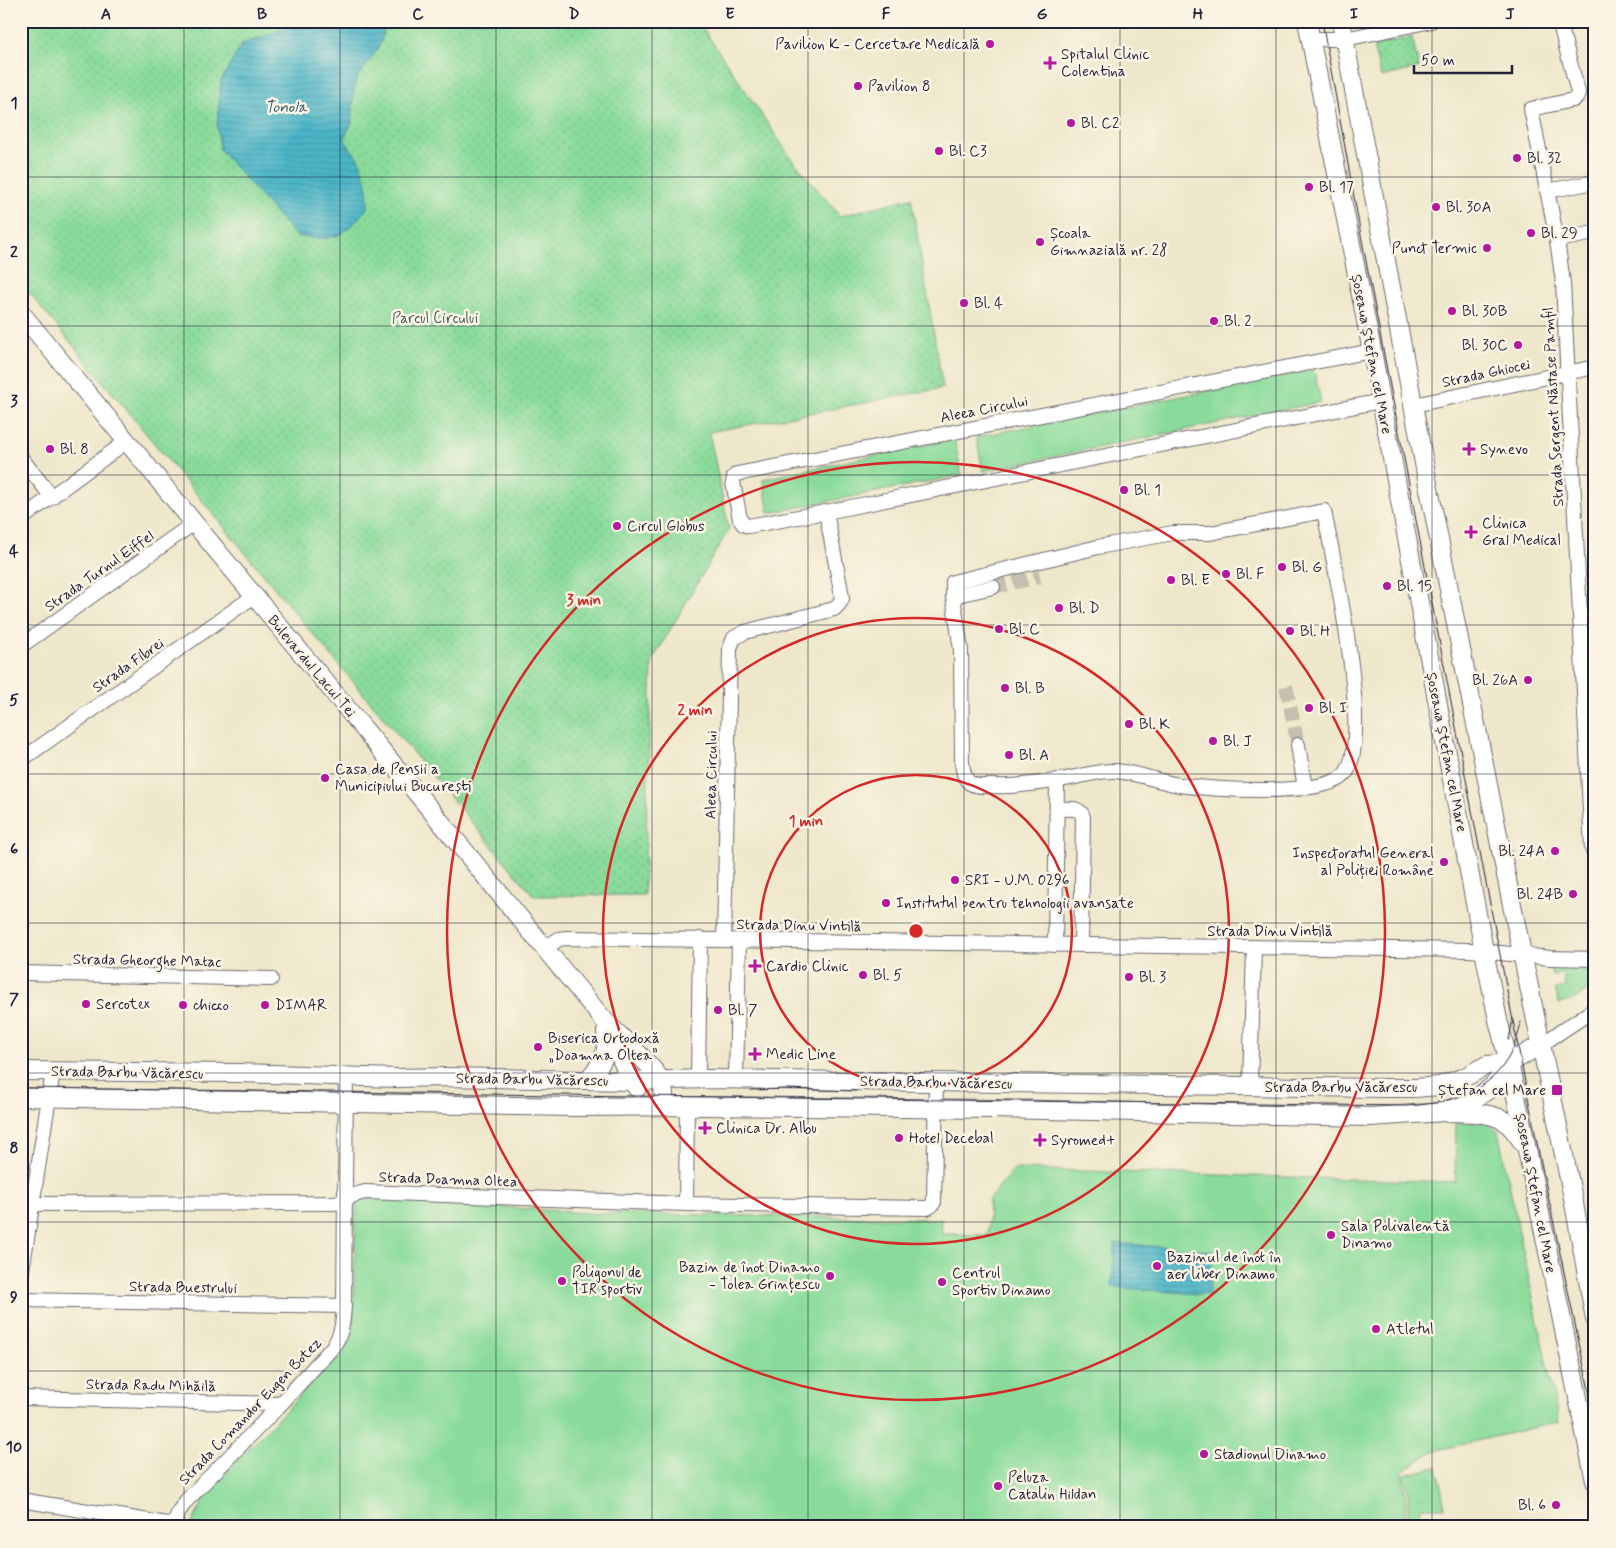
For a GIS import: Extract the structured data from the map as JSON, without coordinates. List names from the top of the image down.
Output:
{
  "streets": {
    "main road": ["Șoseaua Ștefan cel Mare", "Bulevardul Lacul Tei", "Strada Barbu Văcărescu"],
    "street": [
      "Strada Ghiocei",
      "Strada Sergent Năstase Pamfil",
      "Aleea Circului",
      "Strada Turnul Eiffel",
      "Strada Fibrei",
      "Strada Dinu Vintilă",
      "Strada Gheorghe Matac",
      "Strada Doamna Oltea",
      "Strada Buestrului",
      "Strada Radu Mihăilă",
      "Strada Comandor Eugen Botez"
    ]
  },
  "crossings": [
    ["Șoseaua Ștefan cel Mare", "Strada Ghiocei"],
    ["Șoseaua Ștefan cel Mare", "Aleea Circului"],
    ["Șoseaua Ștefan cel Mare", "Strada Dinu Vintilă"],
    ["Șoseaua Ștefan cel Mare", "Strada Barbu Văcărescu"],
    ["Strada Ghiocei", "Strada Sergent Năstase Pamfil"],
    ["Aleea Circului", "Strada Dinu Vintilă"],
    ["Strada Turnul Eiffel", "Bulevardul Lacul Tei"],
    ["Strada Fibrei", "Bulevardul Lacul Tei"],
    ["Bulevardul Lacul Tei", "Strada Dinu Vintilă"],
    ["Bulevardul Lacul Tei", "Strada Barbu Văcărescu"],
    ["Strada Barbu Văcărescu", "Strada Doamna Oltea"],
    ["Strada Barbu Văcărescu", "Strada Comandor Eugen Botez"],
    ["Strada Doamna Oltea", "Strada Comandor Eugen Botez"],
    ["Strada Buestrului", "Strada Comandor Eugen Botez"],
    ["Strada Radu Mihăilă", "Strada Comandor Eugen Botez"]
  ],
  "water": ["Tonola"],
  "parks": ["Parcul Circului"],
  "places": {
    "other": [
      "Pavilion K - Cercetare Medicală",
      "Pavilion 8",
      "Bl. C2",
      "Bl. C3",
      "Bl. 32",
      "Bl. 17",
      "Bl. 30A",
      "Bl. 29",
      "Școala Gimnazială nr. 28",
      "Punct Termic",
      "Bl. 4",
      "Bl. 30B",
      "Bl. 2",
      "Bl. 30C",
      "Bl. 8",
      "Bl. 1",
      "Circul Globus",
      "Bl. G",
      "Bl. F",
      "Bl. E",
      "Bl. 15",
      "Bl. D",
      "Bl. C",
      "Bl. H",
      "Bl. 26A",
      "Bl. B",
      "Bl. I",
      "Bl. K",
      "Bl. J",
      "Bl. A",
      "Casa de Pensii a Municipiului București",
      "Bl. 24A",
      "Inspectoratul General al Poliției Române",
      "SRI - U.M. 0296",
      "Bl. 24B",
      "Institutul pentru tehnologii avansate",
      "Bl. 5",
      "Bl. 3",
      "Sercotex",
      "chicco",
      "DIMAR",
      "Bl. 7",
      "Biserica Ortodoxă „Doamna Oltea”",
      "Hotel Decebal",
      "Sala Polivalentă Dinamo",
      "Bazinul de înot în aer liber Dinamo",
      "Bazin de înot Dinamo - Tolea Grințescu",
      "Poligonul de TIR sportiv",
      "Centrul Sportiv Dinamo",
      "Atletul",
      "Stadionul Dinamo",
      "Peluza Catalin Hildan",
      "Bl. 6"
    ],
    "health": [
      "Spitalul Clinic Colentina",
      "Synevo",
      "Clinica Gral Medical",
      "Cardio Clinic",
      "Medic Line",
      "Clinica Dr. Albu",
      "Syromed+"
    ],
    "transit": ["Ștefan cel Mare"]
  },
  "scale_bar": "50 m",
  "grid": {
    "columns": [
      "A",
      "B",
      "C",
      "D",
      "E",
      "F",
      "G",
      "H",
      "I",
      "J"
    ],
    "rows": [
      "1",
      "2",
      "3",
      "4",
      "5",
      "6",
      "7",
      "8",
      "9",
      "10"
    ]
  },
  "rings": ["3 min", "2 min", "1 min"]
}
